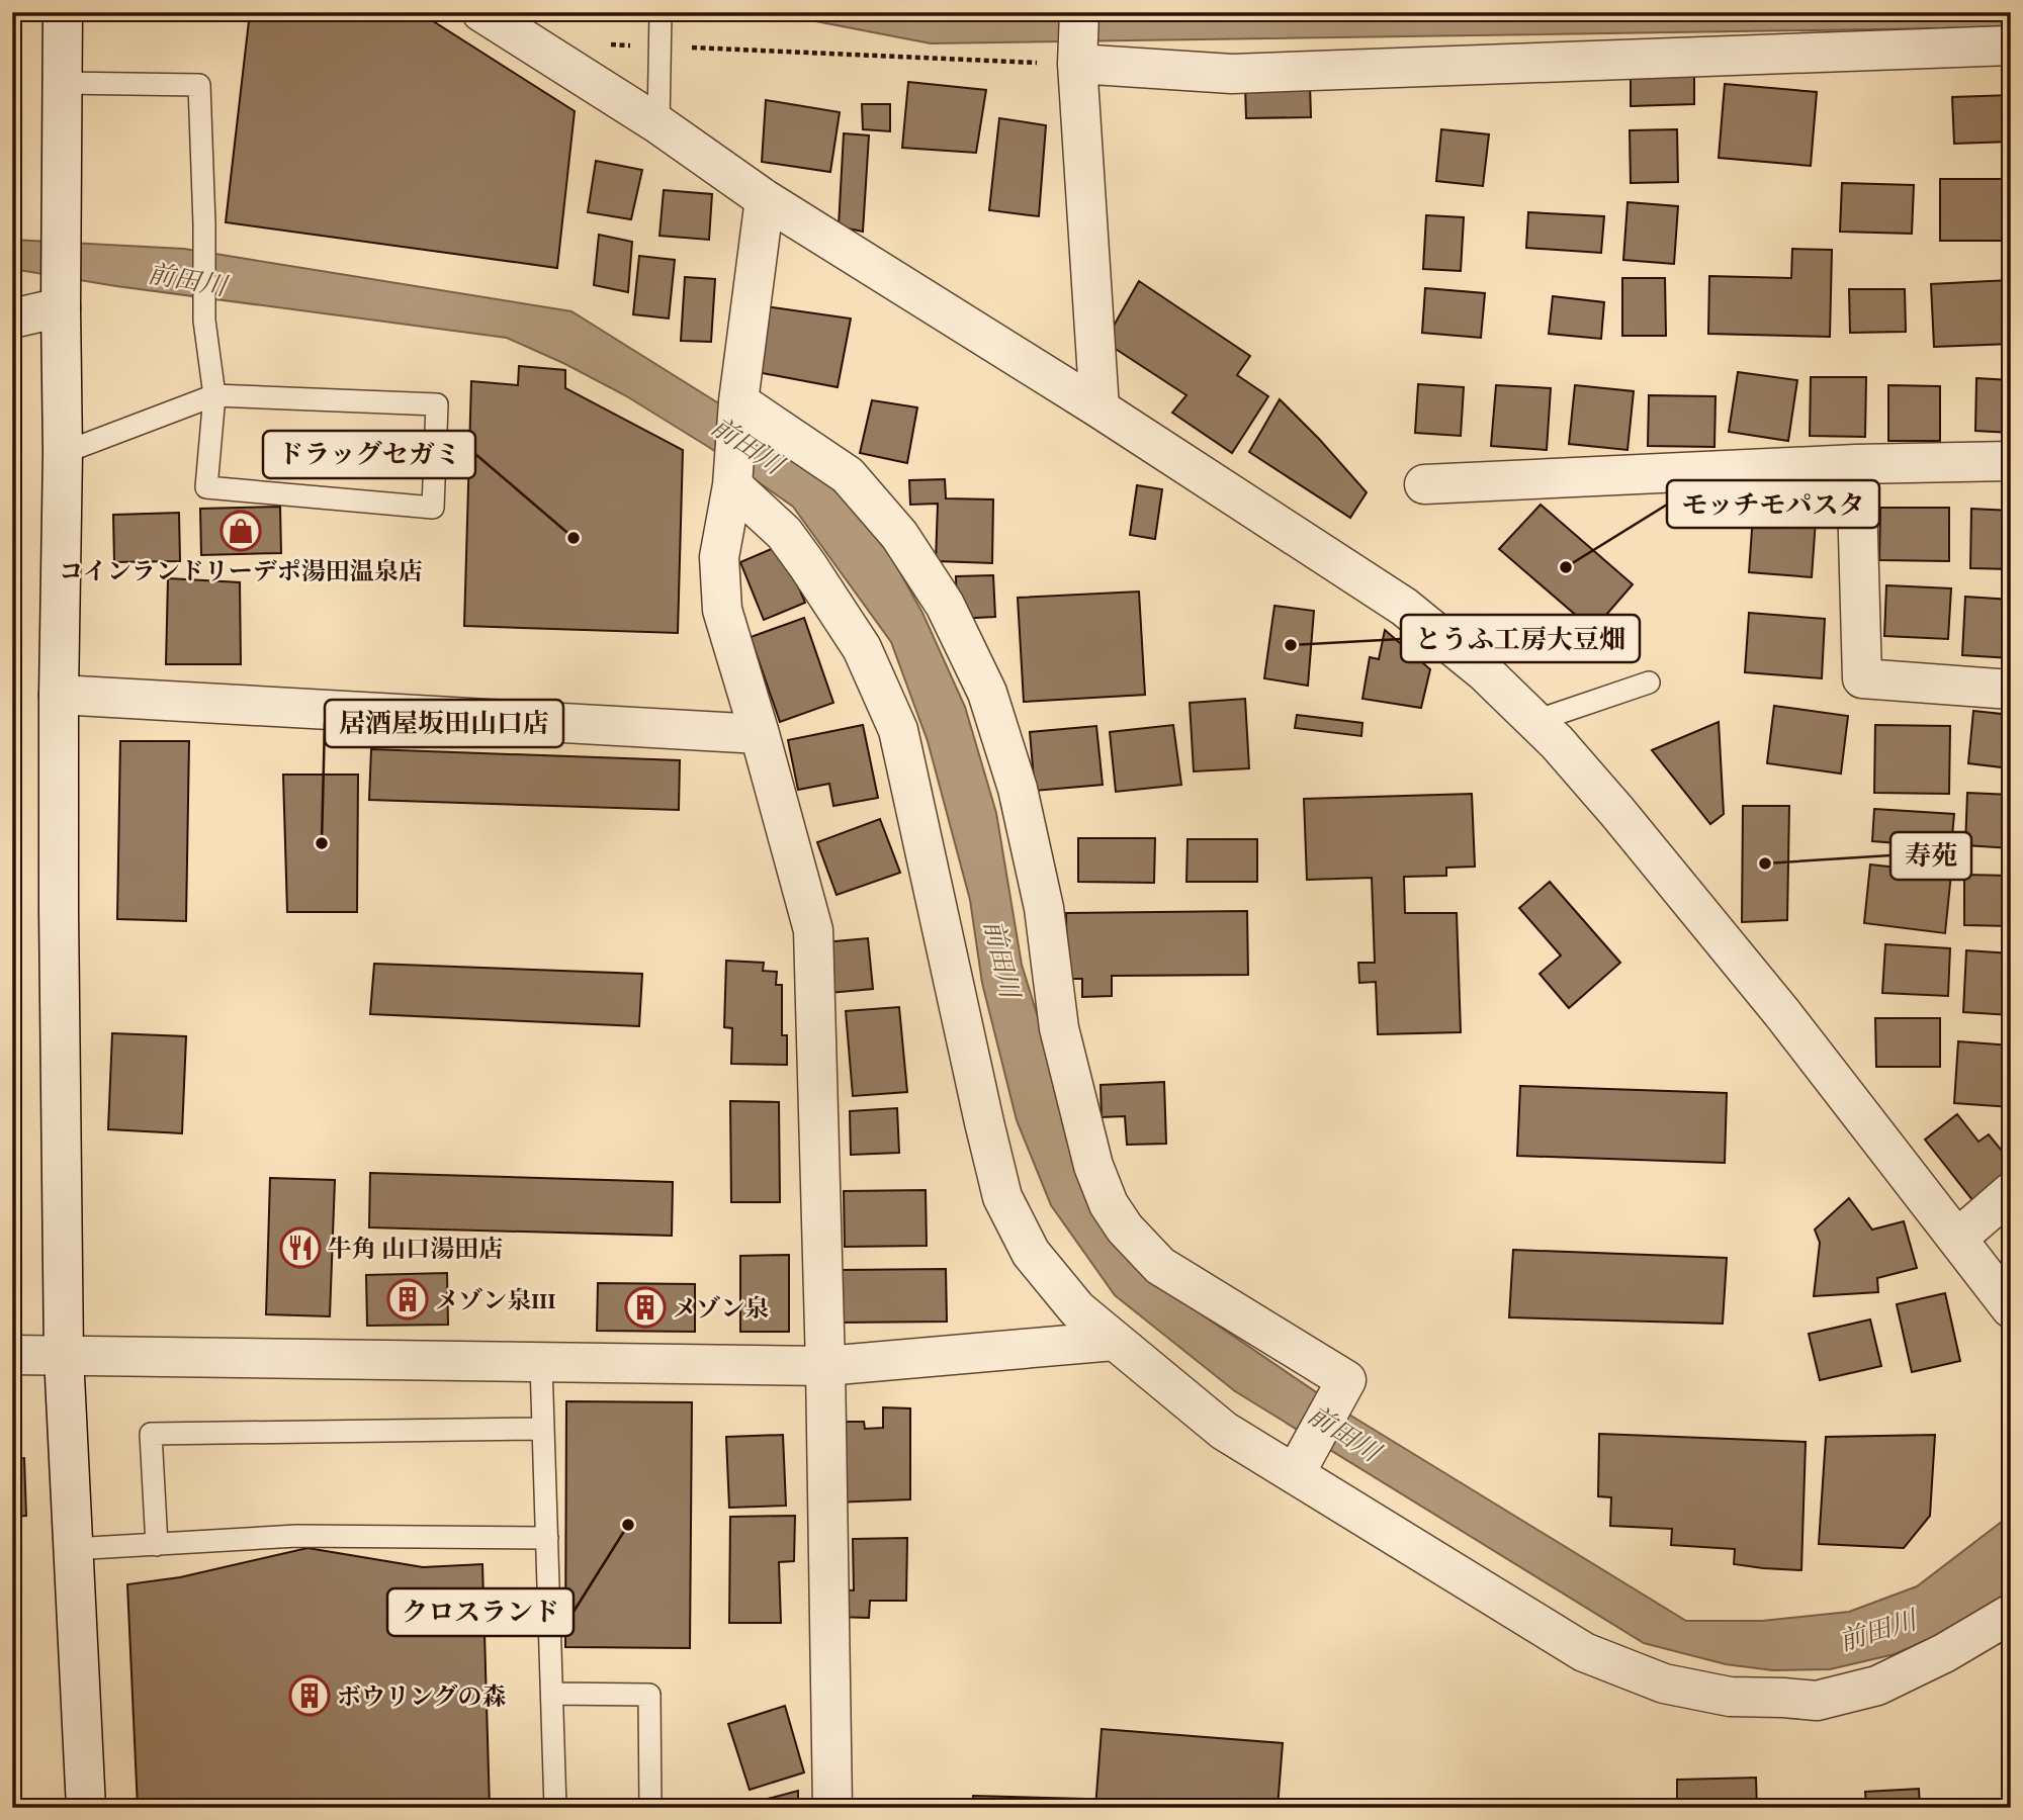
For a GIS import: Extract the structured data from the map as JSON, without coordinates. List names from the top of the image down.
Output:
{
  "water": ["前田川"],
  "places": {
    "shop": ["コインランドリーデポ湯田温泉店"],
    "other": [
      "ドラッグセガミ",
      "モッチモパスタ",
      "とうふ工房大豆畑",
      "居酒屋坂田山口店",
      "寿苑",
      "クロスランド"
    ],
    "restaurant": ["牛角 山口湯田店"],
    "building": ["メゾン泉III", "メゾン泉", "ボウリングの森"]
  }
}
